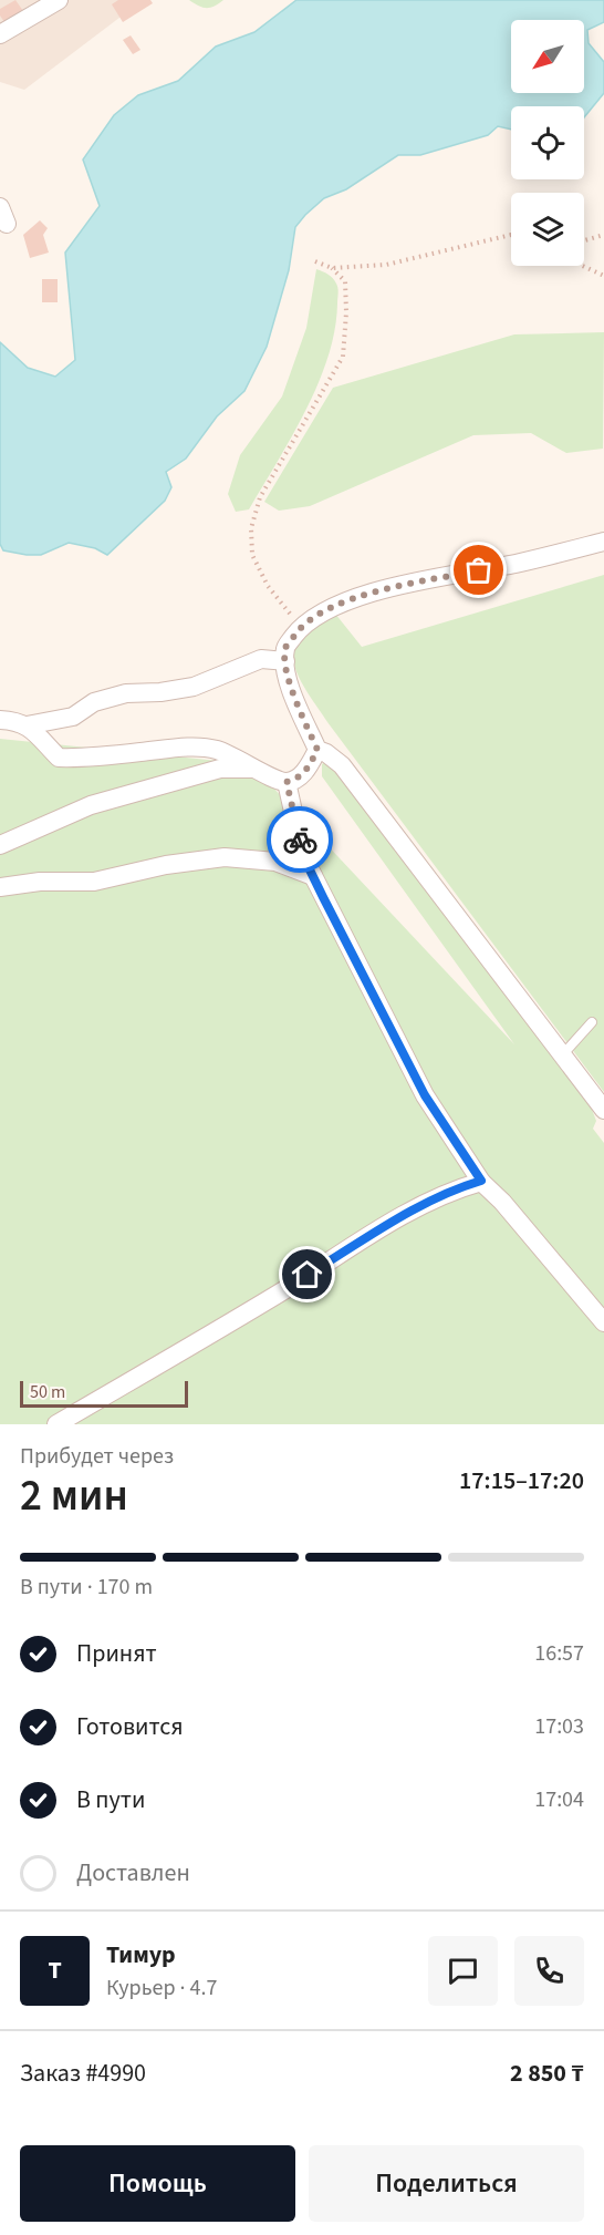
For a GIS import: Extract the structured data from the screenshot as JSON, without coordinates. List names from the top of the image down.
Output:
{
  "scale_bar": "50 m",
  "north": "bottom left",
  "page": {
    "scale": "50 m",
    "heading": ["2 мин", "Прибудет через", "17:15–17:20"],
    "panel": [
      "Тимур",
      "Курьер · 4.7",
      "Заказ #4990",
      "2 850 ₸"
    ],
    "bar": "В пути · 170 m",
    "list": [
      ["Принят", "16:57"],
      ["Готовится", "17:03"],
      ["В пути", "17:04"],
      "Доставлен"
    ],
    "round": "Т",
    "buttons": ["Помощь", "Поделиться"]
  }
}
